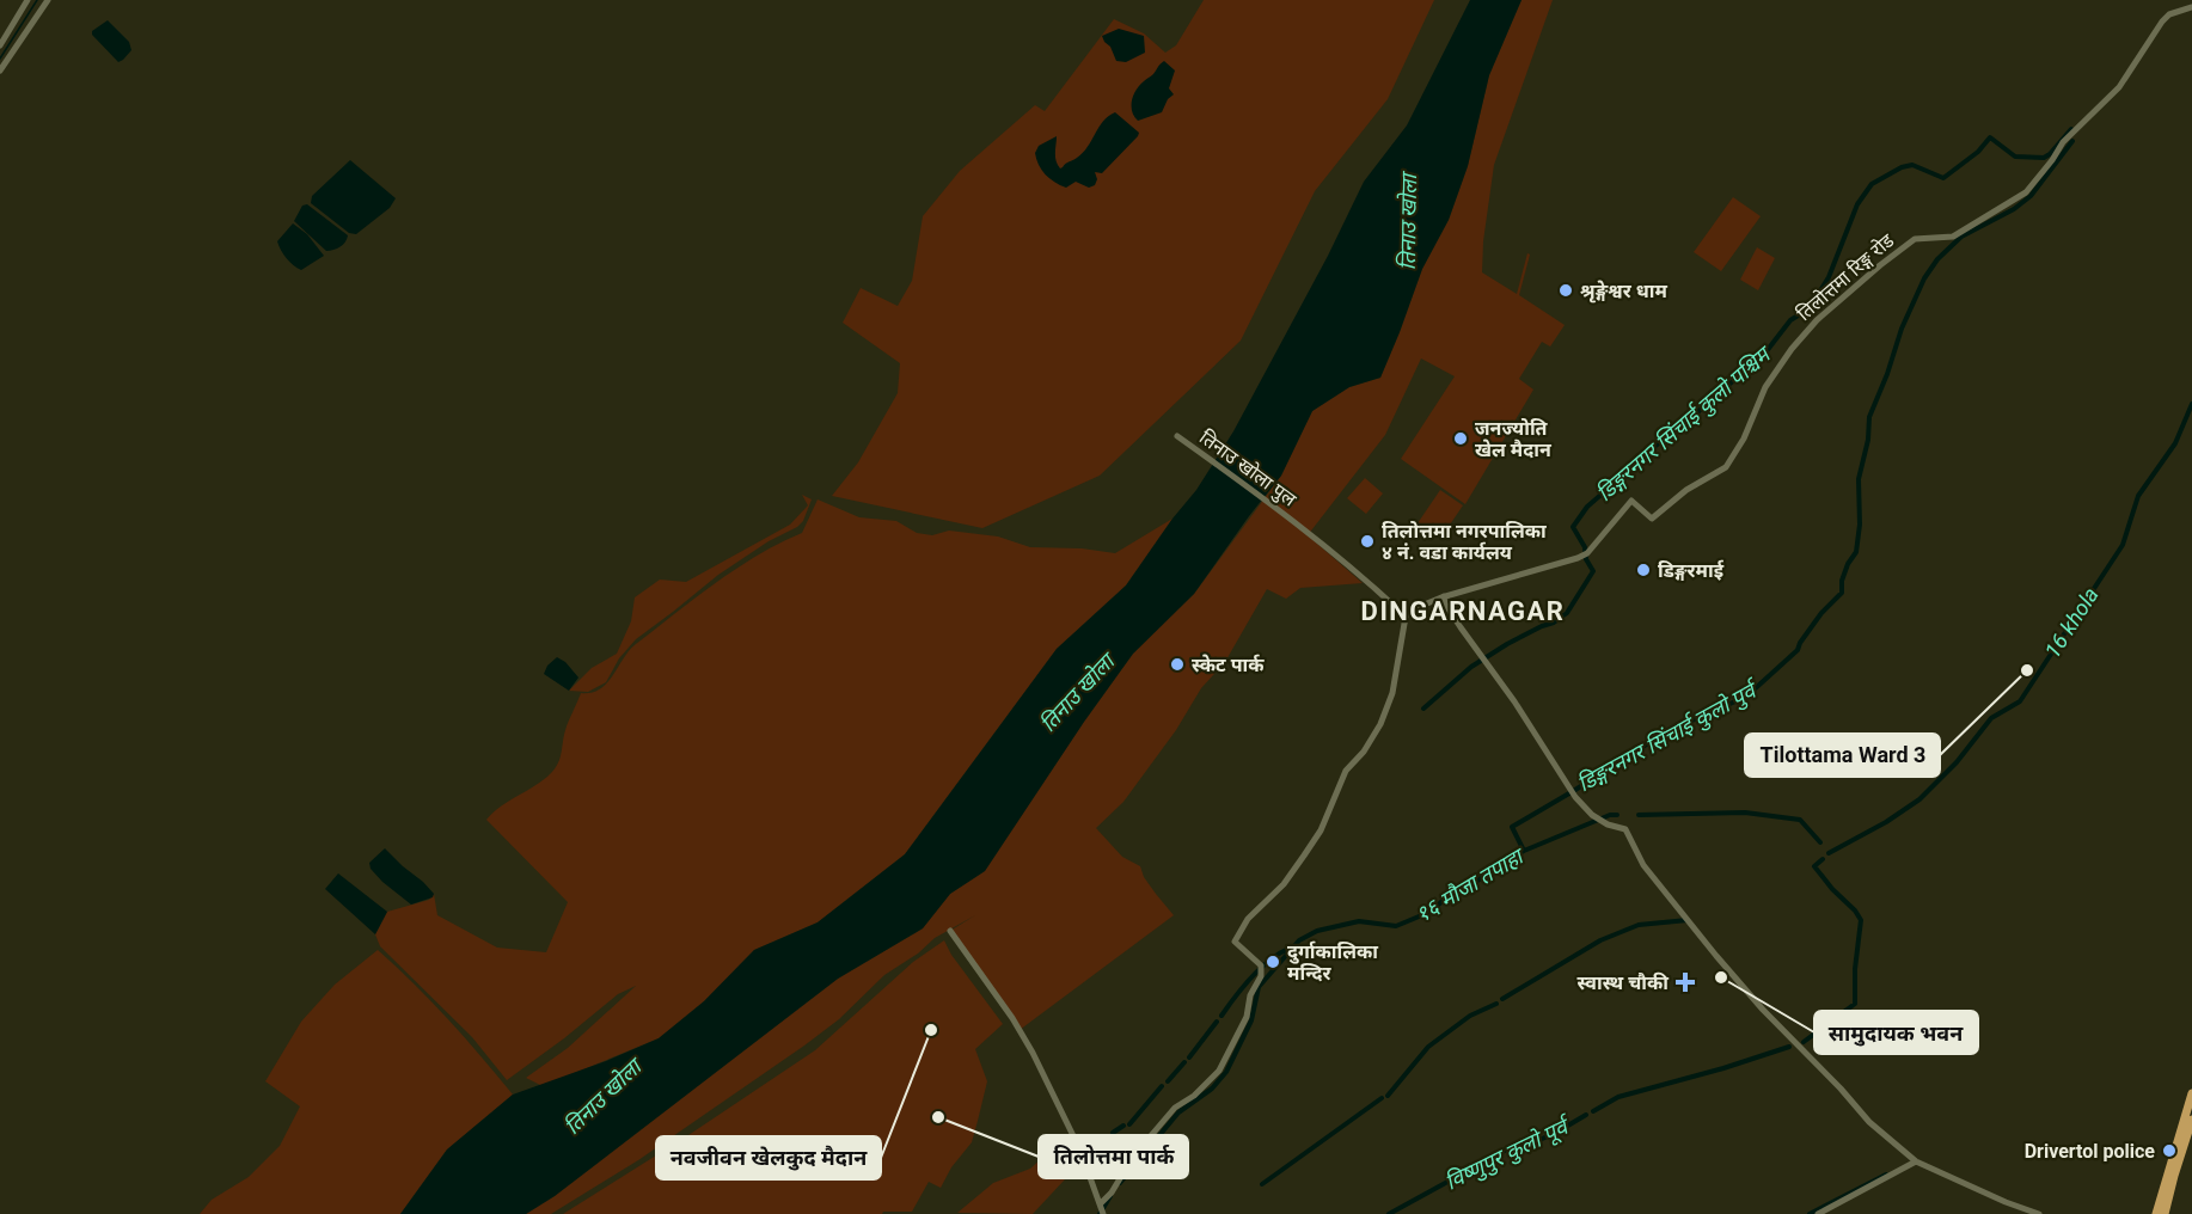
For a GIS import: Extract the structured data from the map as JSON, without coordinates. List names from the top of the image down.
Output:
{
  "streets": {
    "street": ["तिलोत्तमा रिङ्ग रोड", "तिनाउ खोला पुल"]
  },
  "crossings": [
    ["तिलोत्तमा रिङ्ग रोड", "तिनाउ खोला पुल"]
  ],
  "districts": ["DINGARNAGAR"],
  "water": [
    "तिनाउ खोला",
    "डिङ्गरनगर सिंचाई कुलो पश्चिम",
    "16 khola",
    "डिङ्गरनगर सिंचाई कुलो पुर्व",
    "१६ मौजा तपाहा",
    "विष्णुपुर कुलो पूर्व"
  ],
  "places": {
    "other": [
      "श्रृङ्गेश्वर धाम",
      "जनज्योति खेल मैदान",
      "तिलोत्तमा नगरपालिका ४ नं. वडा कार्यलय",
      "डिङ्गरमाई",
      "स्केट पार्क",
      "Tilottama Ward 3",
      "दुर्गाकालिका मन्दिर",
      "सामुदायक भवन",
      "नवजीवन खेलकुद मैदान",
      "तिलोत्तमा पार्क",
      "Drivertol police"
    ],
    "health": ["स्वास्थ चौकी"]
  }
}
